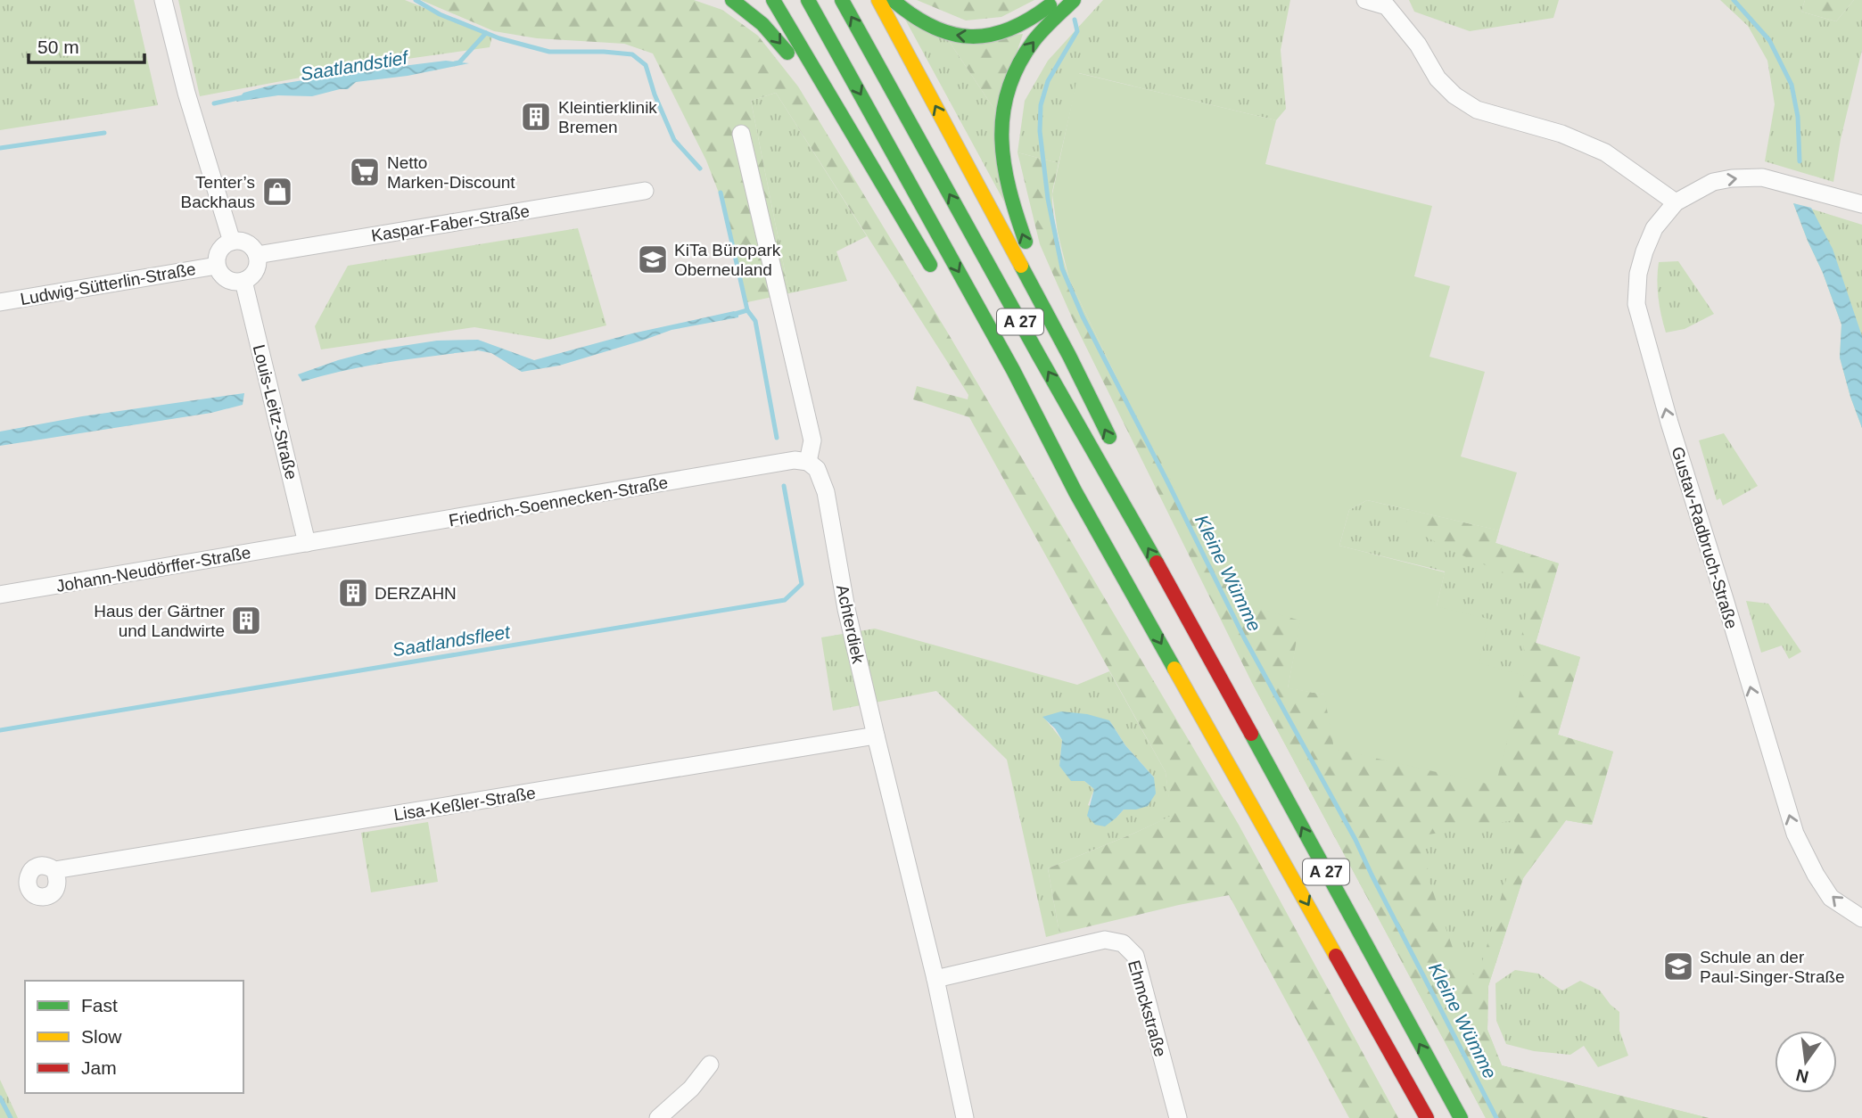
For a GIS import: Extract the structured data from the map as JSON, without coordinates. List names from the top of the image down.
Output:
{
  "streets": {
    "highway": ["A 27"],
    "street": [
      "Kaspar-Faber-Straße",
      "Ludwig-Sütterlin-Straße",
      "Louis-Leitz-Straße",
      "Friedrich-Soennecken-Straße",
      "Gustav-Radbruch-Straße",
      "Johann-Neudörffer-Straße",
      "Achterdiek",
      "Lisa-Keßler-Straße",
      "Ehmckstraße"
    ]
  },
  "crossings": [
    ["Kaspar-Faber-Straße", "Ludwig-Sütterlin-Straße"],
    ["Kaspar-Faber-Straße", "Louis-Leitz-Straße"],
    ["Ludwig-Sütterlin-Straße", "Louis-Leitz-Straße"],
    ["Louis-Leitz-Straße", "Friedrich-Soennecken-Straße"],
    ["Louis-Leitz-Straße", "Johann-Neudörffer-Straße"],
    ["Friedrich-Soennecken-Straße", "Johann-Neudörffer-Straße"],
    ["Friedrich-Soennecken-Straße", "Achterdiek"],
    ["Achterdiek", "Lisa-Keßler-Straße"],
    ["Achterdiek", "Ehmckstraße"]
  ],
  "one_way": ["Gustav-Radbruch-Straße"],
  "water": ["Saatlandstief", "Kleine Wümme", "Saatlandsfleet"],
  "places": {
    "building": ["Kleintierklinik Bremen", "DERZAHN", "Haus der Gärtner und Landwirte"],
    "supermarket": ["Netto Marken-Discount"],
    "shop": ["Tenter’s Backhaus"],
    "school or university": ["KiTa Büropark Oberneuland", "Schule an der Paul-Singer-Straße"]
  },
  "legend": ["Fast", "Slow", "Jam"],
  "scale_bar": "50 m",
  "north": "bottom"
}
